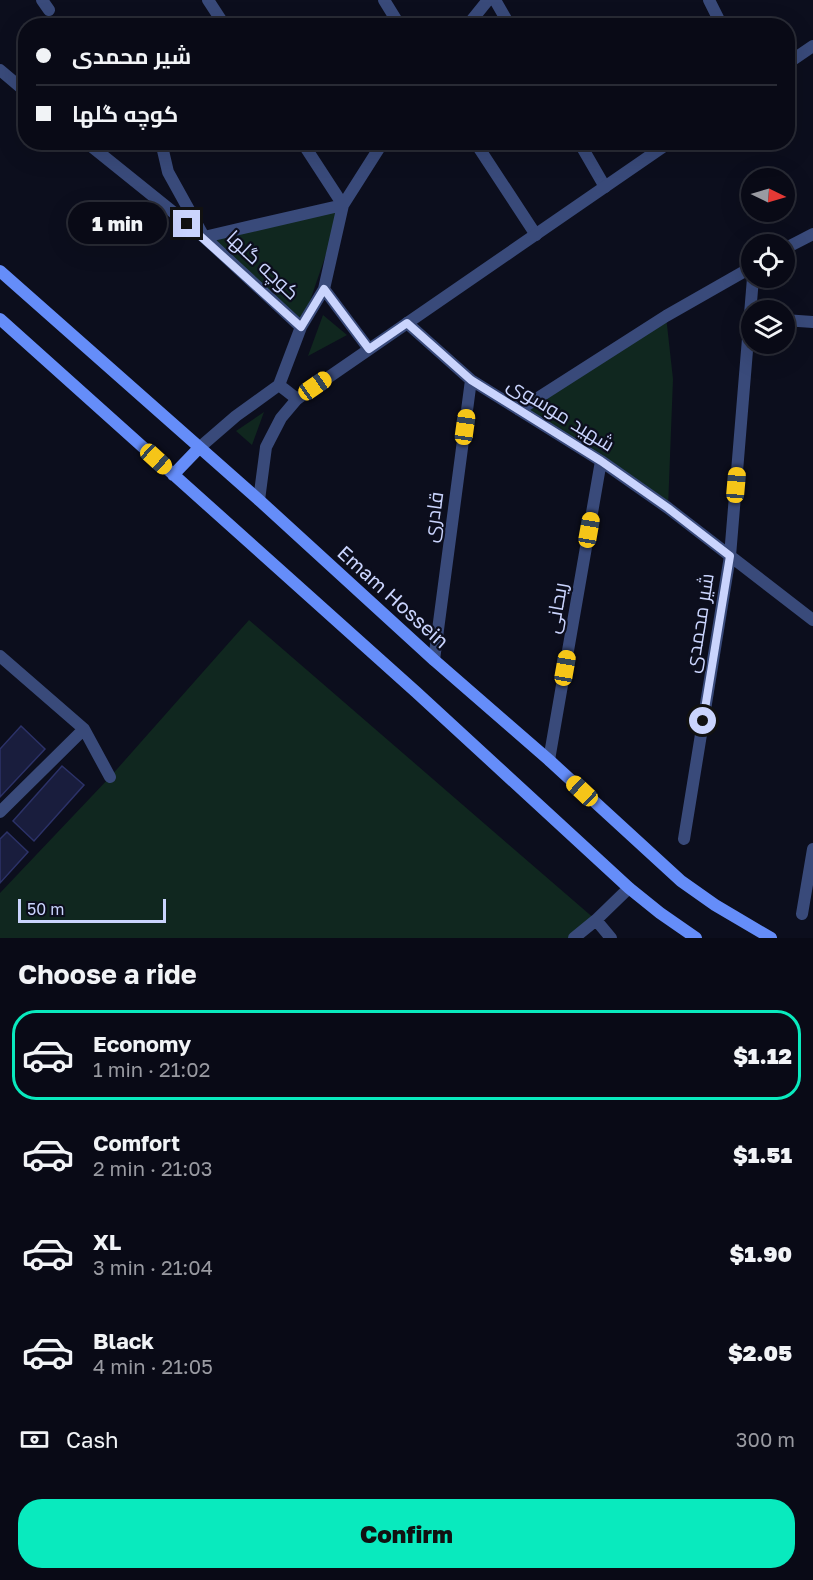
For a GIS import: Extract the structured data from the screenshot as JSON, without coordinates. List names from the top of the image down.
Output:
{
  "streets": {
    "main road": ["Emam Hossein"],
    "street": [
      "کوچه گلها",
      "شهید موسوی",
      "قادری",
      "ریحانی",
      "شیر محمدی"
    ]
  },
  "crossings": [
    ["شهید موسوی", "قادری"],
    ["شهید موسوی", "ریحانی"],
    ["شهید موسوی", "شیر محمدی"],
    ["قادری", "Emam Hossein"],
    ["Emam Hossein", "ریحانی"]
  ],
  "scale_bar": "50 m",
  "north": "right",
  "page": {
    "banner": ["شیر محمدی", "کوچه گلها"],
    "bubble": "1 min",
    "scale": "50 m",
    "heading": "Choose a ride",
    "list": [
      {
        "name": "Economy",
        "note": "1 min · 21:02",
        "value": "$1.12"
      },
      {
        "name": "Comfort",
        "note": "2 min · 21:03",
        "value": "$1.51"
      },
      {
        "name": "XL",
        "note": "3 min · 21:04",
        "value": "$1.90"
      },
      {
        "name": "Black",
        "note": "4 min · 21:05",
        "value": "$2.05"
      }
    ],
    "pay": ["Cash", "300 m"],
    "buttons": "Confirm"
  }
}
